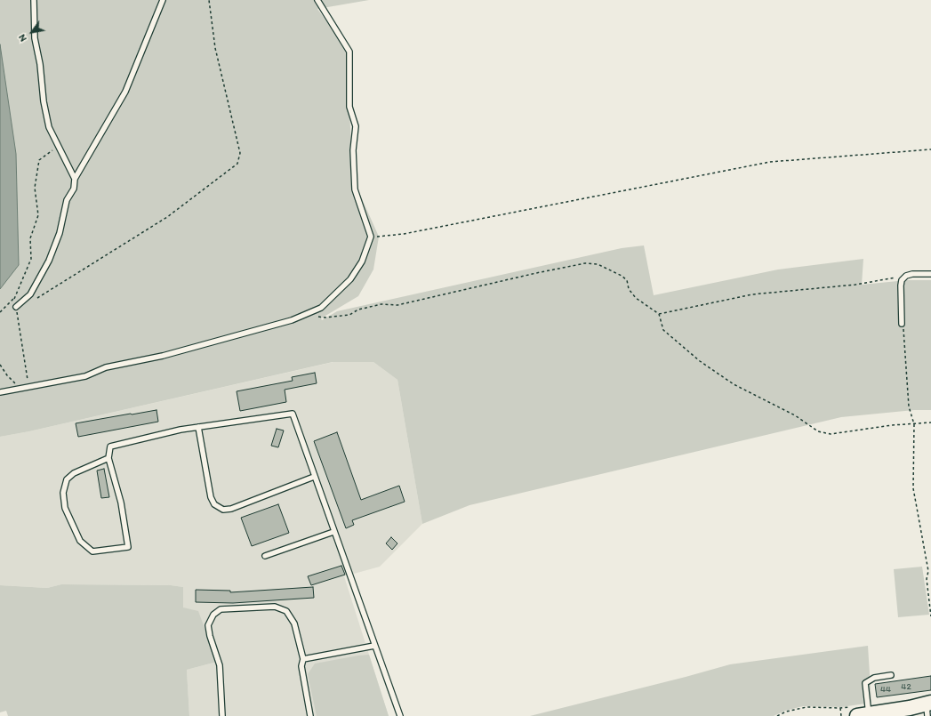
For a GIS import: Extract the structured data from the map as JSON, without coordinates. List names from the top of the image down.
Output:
{
  "house_numbers": ["42", "44"],
  "north": "bottom left"
}
